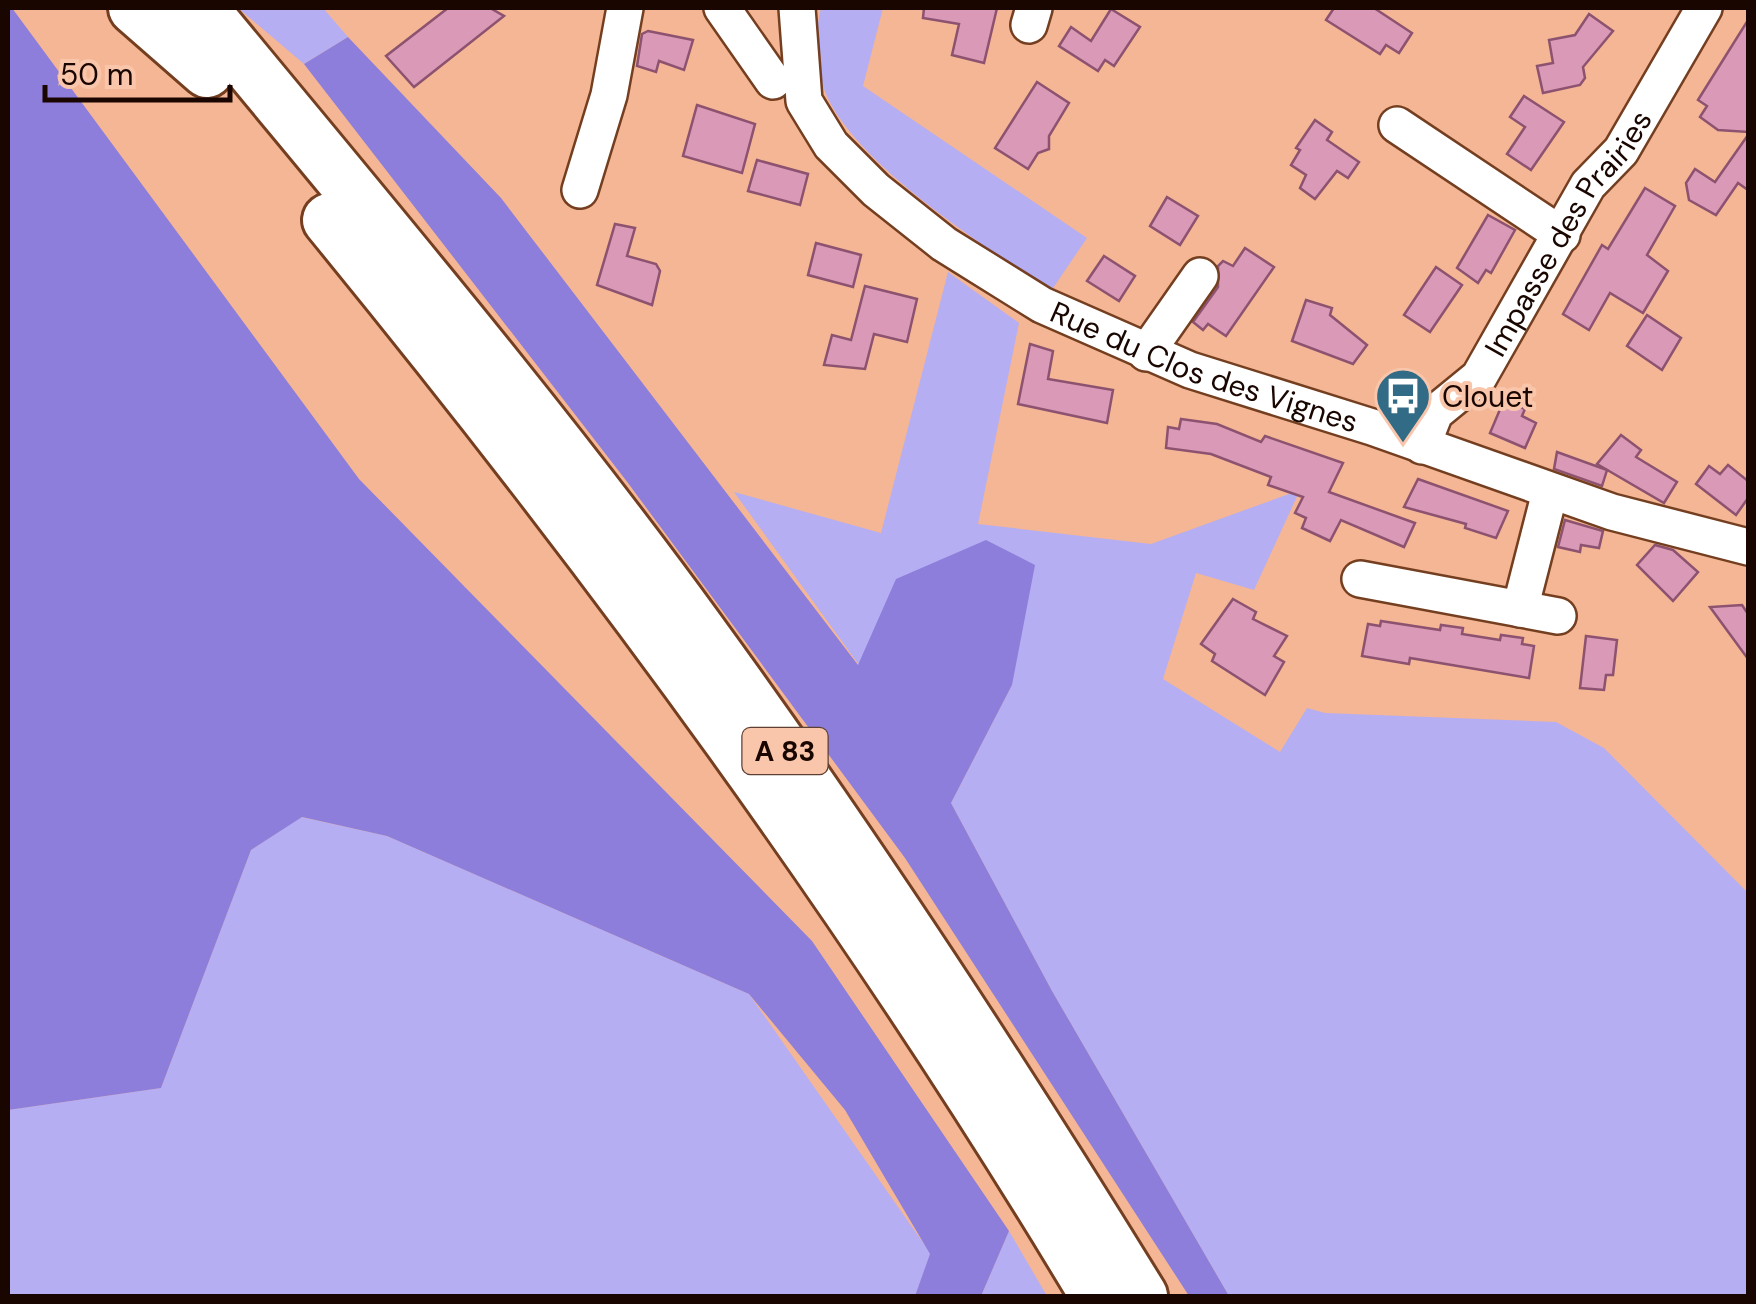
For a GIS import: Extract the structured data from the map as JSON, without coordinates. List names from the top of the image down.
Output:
{
  "streets": {
    "highway": ["A 83"],
    "street": ["Impasse des Prairies", "Rue du Clos des Vignes"]
  },
  "crossings": [
    ["Impasse des Prairies", "Rue du Clos des Vignes"]
  ],
  "places": {
    "bus stop": ["Clouet"]
  },
  "scale_bar": "50 m"
}
